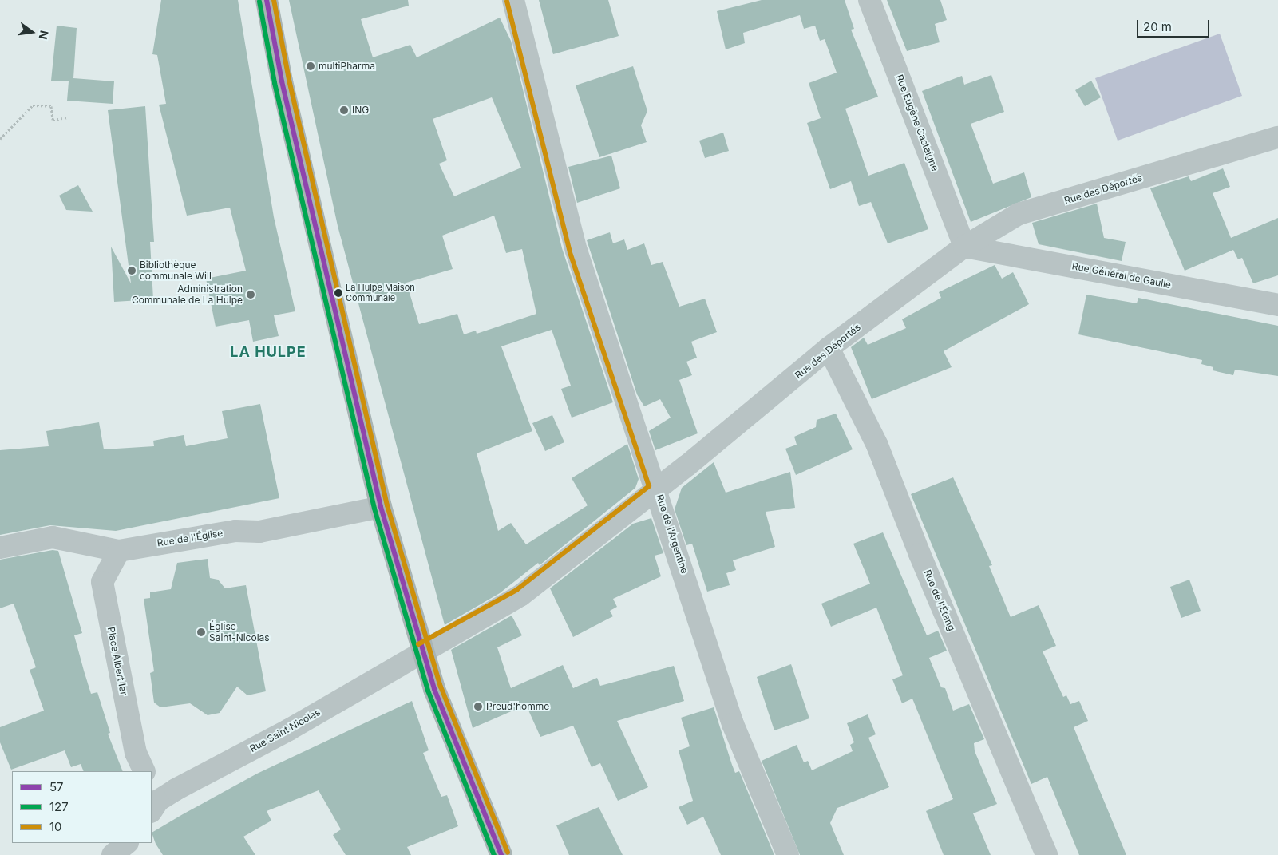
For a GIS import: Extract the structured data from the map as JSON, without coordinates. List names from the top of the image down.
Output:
{
  "streets": {
    "street": [
      "Rue Eugène Castaigne",
      "Rue des Déportés",
      "Rue Général de Gaulle",
      "Rue de l'Argentine",
      "Rue de l'Église",
      "Rue de l'Étang",
      "Place Albert Ier",
      "Rue Saint Nicolas"
    ]
  },
  "crossings": [
    ["Rue Eugène Castaigne", "Rue des Déportés"],
    ["Rue Eugène Castaigne", "Rue Général de Gaulle"],
    ["Rue des Déportés", "Rue Général de Gaulle"],
    ["Rue des Déportés", "Rue de l'Argentine"],
    ["Rue des Déportés", "Rue de l'Étang"],
    ["Rue des Déportés", "Rue Saint Nicolas"],
    ["Rue de l'Église", "Place Albert Ier"]
  ],
  "districts": ["LA HULPE"],
  "places": [
    "multiPharma",
    "ING",
    "Bibliothèque communale Will",
    "La Hulpe Maison Communale",
    "Administration Communale de La Hulpe",
    "Église Saint-Nicolas",
    "Preud'homme"
  ],
  "lines": ["transit line 57", "transit line 10", "transit line 127"],
  "legend": ["57", "127", "10"],
  "scale_bar": "20 m",
  "north": "right"
}
